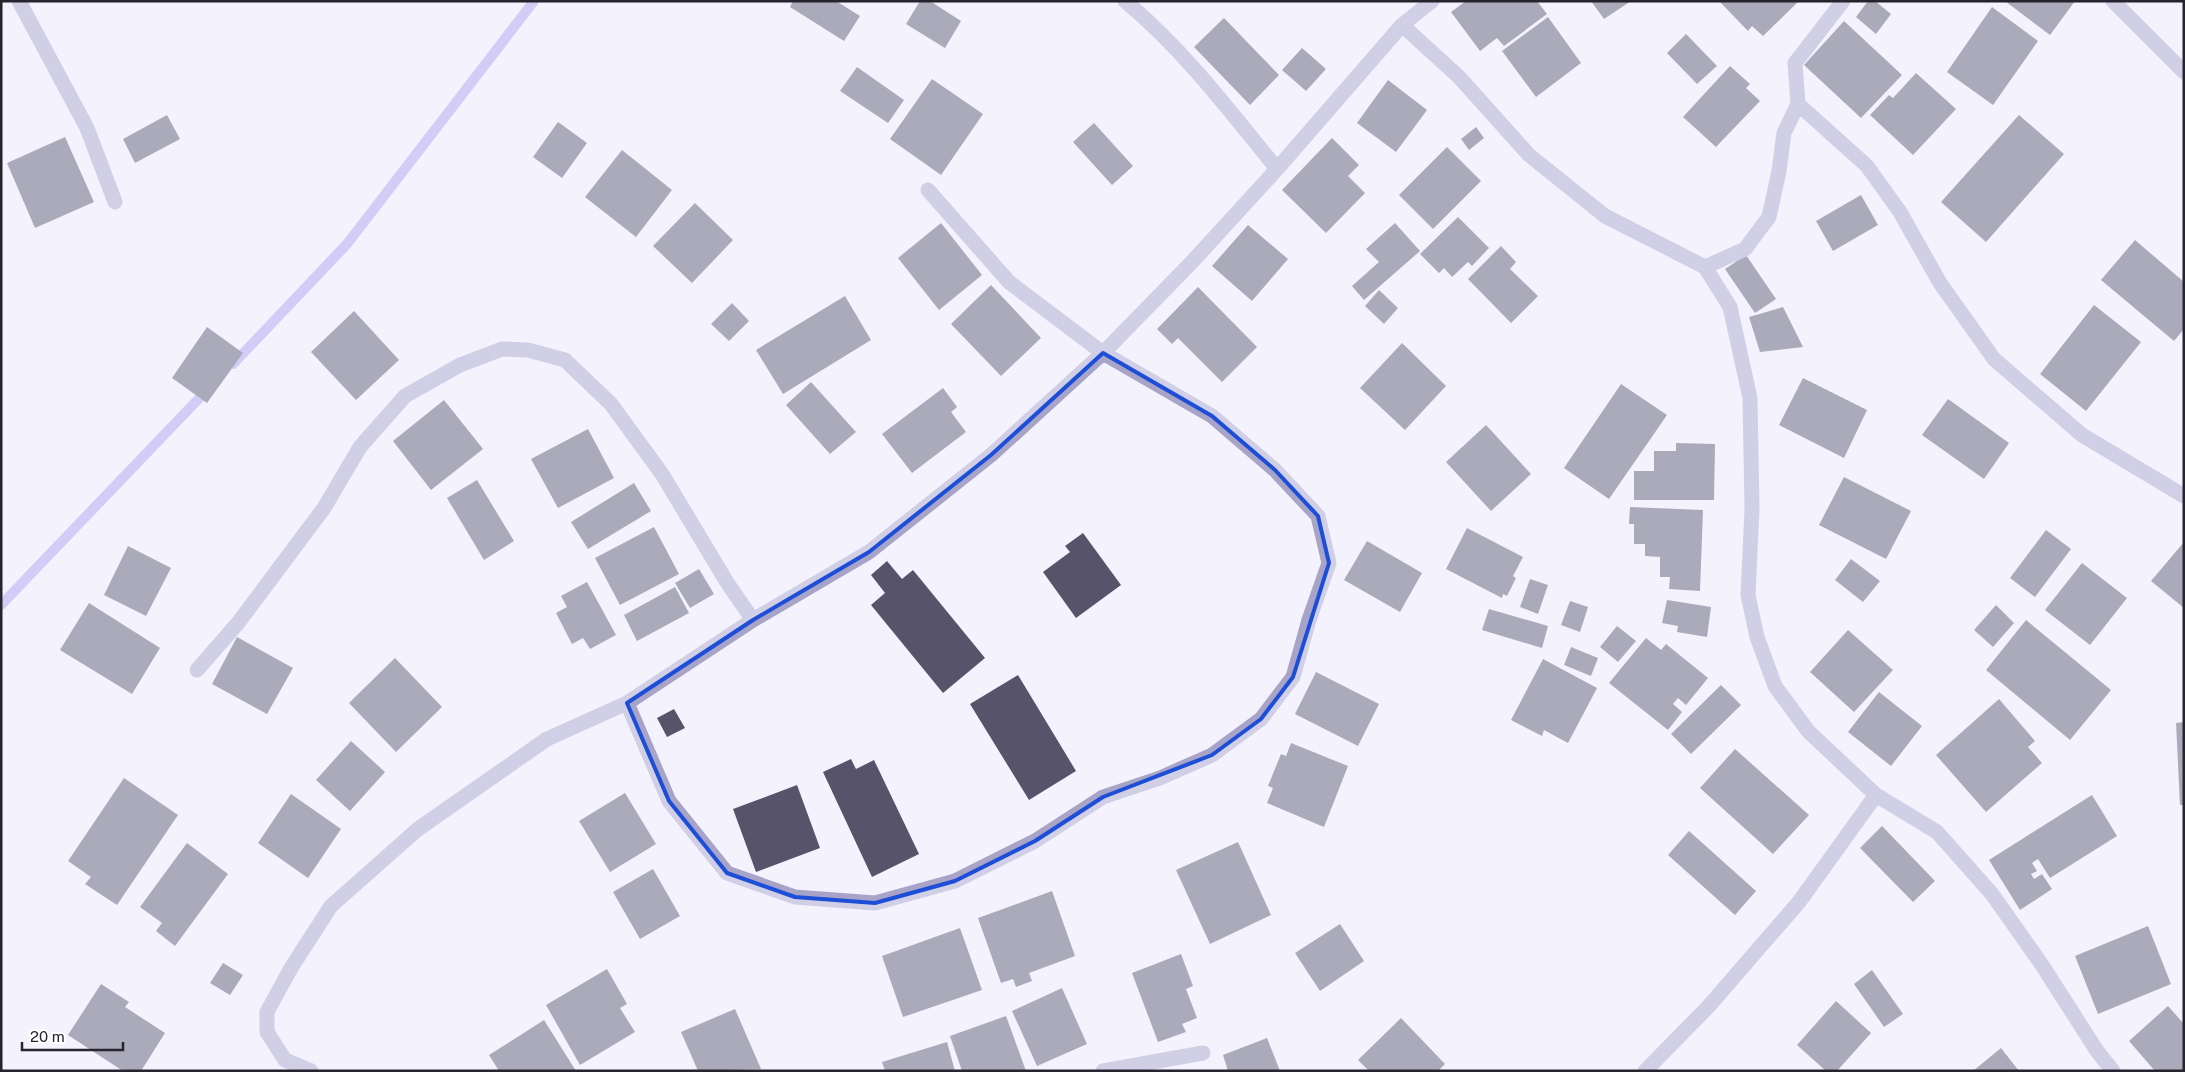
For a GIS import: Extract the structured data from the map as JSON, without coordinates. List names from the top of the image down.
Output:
{
  "scale_bar": "20 m"
}
